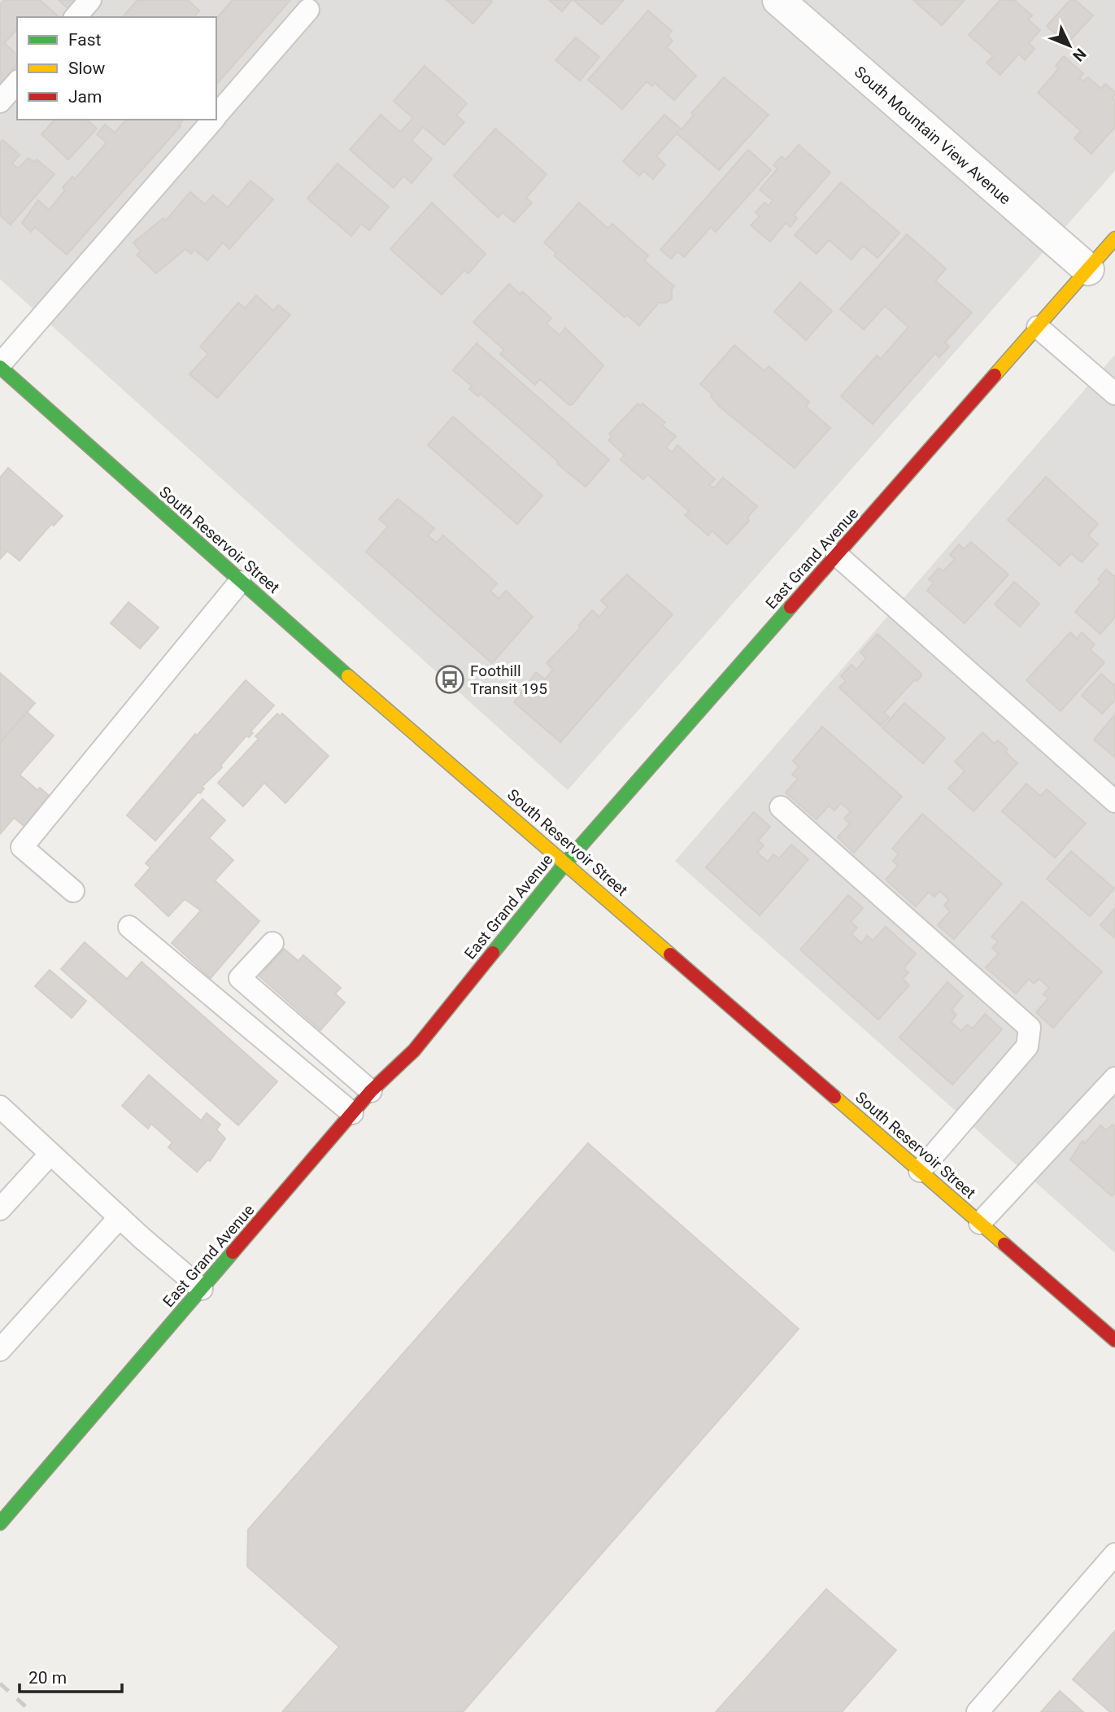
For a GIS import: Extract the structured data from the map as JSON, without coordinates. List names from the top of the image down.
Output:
{
  "streets": {
    "street": ["South Mountain View Avenue", "South Reservoir Street", "East Grand Avenue"]
  },
  "crossings": [
    ["South Mountain View Avenue", "East Grand Avenue"],
    ["South Reservoir Street", "East Grand Avenue"]
  ],
  "places": {
    "bus stop": ["Foothill Transit 195"]
  },
  "legend": ["Fast", "Slow", "Jam"],
  "scale_bar": "20 m",
  "north": "bottom right"
}
